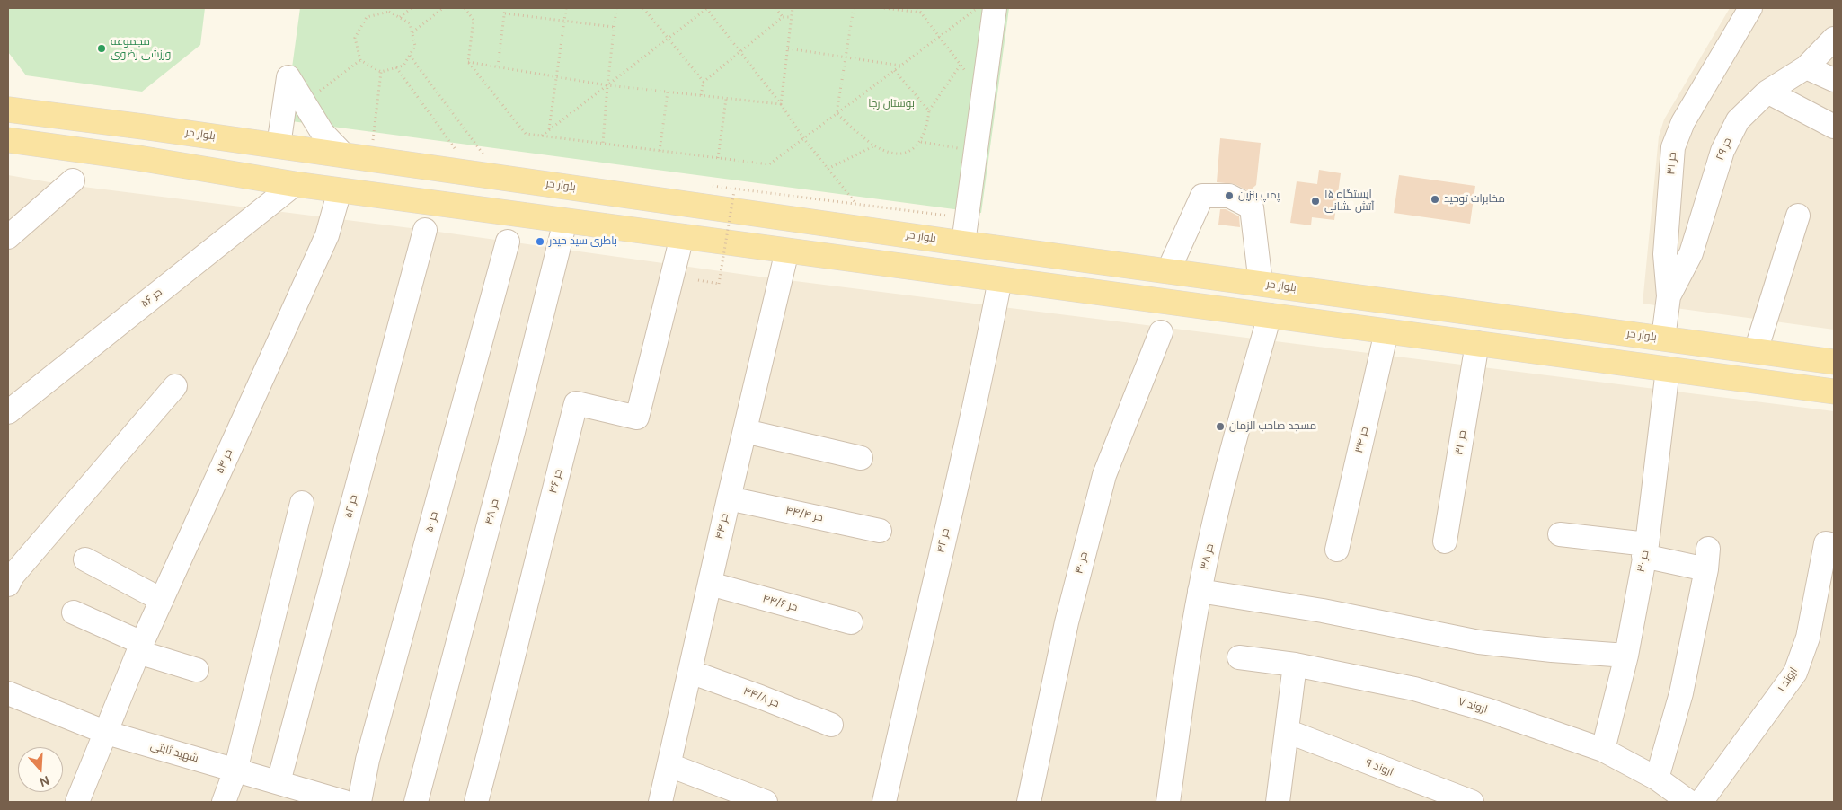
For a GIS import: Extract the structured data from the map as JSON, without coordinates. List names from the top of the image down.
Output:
{
  "streets": {
    "main road": ["بلوار حر"],
    "street": [
      "حر ۲۹",
      "حر ۳۱",
      "حر ۵۶",
      "حر ۳۴",
      "حر ۳۲",
      "حر ۵۴",
      "حر ۴۶",
      "حر ۵۲",
      "حر ۴۸",
      "حر ۴۴/۴",
      "حر ۵۰",
      "حر ۴۴",
      "حر ۴۲",
      "حر ۳۸",
      "حر ۳۰",
      "حر ۴۰",
      "حر ۴۴/۶",
      "اروند ۱",
      "حر ۴۴/۸",
      "اروند ۷",
      "شهید ثابتی",
      "اروند ۹"
    ]
  },
  "crossings": [
    ["بلوار حر", "حر ۳۱"],
    ["حر ۲۹", "حر ۳۱"],
    ["حر ۵۴", "شهید ثابتی"],
    ["حر ۵۲", "شهید ثابتی"],
    ["حر ۴۴/۴", "حر ۴۴"],
    ["حر ۴۴", "حر ۴۴/۶"],
    ["حر ۴۴", "حر ۴۴/۸"],
    ["حر ۳۰", "اروند ۷"]
  ],
  "parks": ["بوستان رجا"],
  "places": [
    "مجموعه ورزشی رضوی",
    "پمپ بنزین",
    "مخابرات توحید",
    "ایستگاه ۱۵ آتش نشانی",
    "باطری سید حیدر",
    "مسجد صاحب الزمان"
  ],
  "north": "bottom"
}
